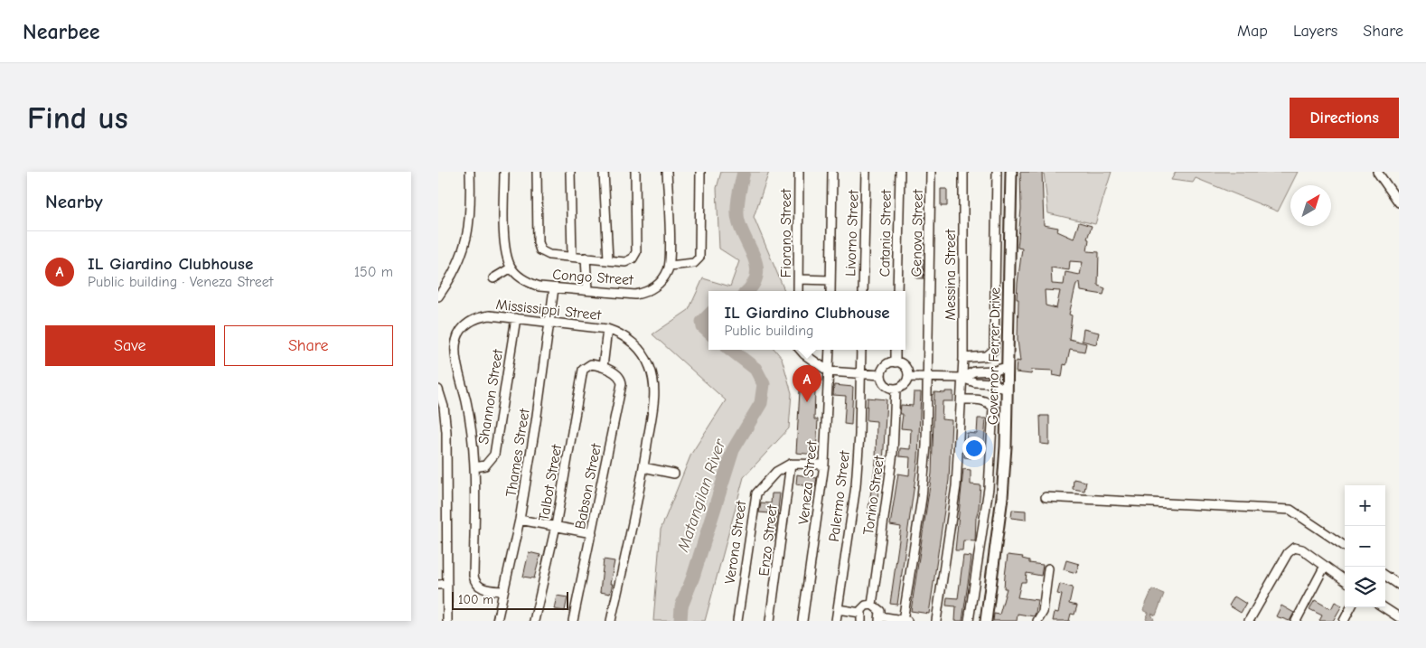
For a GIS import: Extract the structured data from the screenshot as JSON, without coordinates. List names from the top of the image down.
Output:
{
  "streets": {
    "main road": ["Governor Ferrer Drive"],
    "street": [
      "Fiorano Street",
      "Livorno Street",
      "Catania Street",
      "Genova Street",
      "Messina Street",
      "Congo Street",
      "Mississippi Street",
      "Shannon Street",
      "Thames Street",
      "Talbot Street",
      "Veneza Street",
      "Babson Street",
      "Torino Street",
      "Palermo Street",
      "Enzo Street",
      "Verona Street"
    ]
  },
  "crossings": [
    ["Congo Street", "Thames Street"],
    ["Mississippi Street", "Shannon Street"],
    ["Mississippi Street", "Thames Street"],
    ["Talbot Street", "Babson Street"],
    ["Enzo Street", "Verona Street"]
  ],
  "water": ["Matangilan River"],
  "scale_bar": "100 m",
  "north": "top right",
  "page": {
    "header": "Nearbee",
    "nav": ["Map", "Layers", "Share"],
    "buttons": [
      "Directions",
      ["Save", "Share"]
    ],
    "title": "Find us",
    "heading": "Nearby",
    "list": [
      {
        "mark": "A",
        "name": "IL Giardino Clubhouse",
        "note": "Public building · Veneza Street",
        "value": "150 m"
      }
    ],
    "popup": ["IL Giardino Clubhouse", "Public building"],
    "pins": "A",
    "map_buttons": ["+", "−"],
    "scale": "100 m"
  }
}
